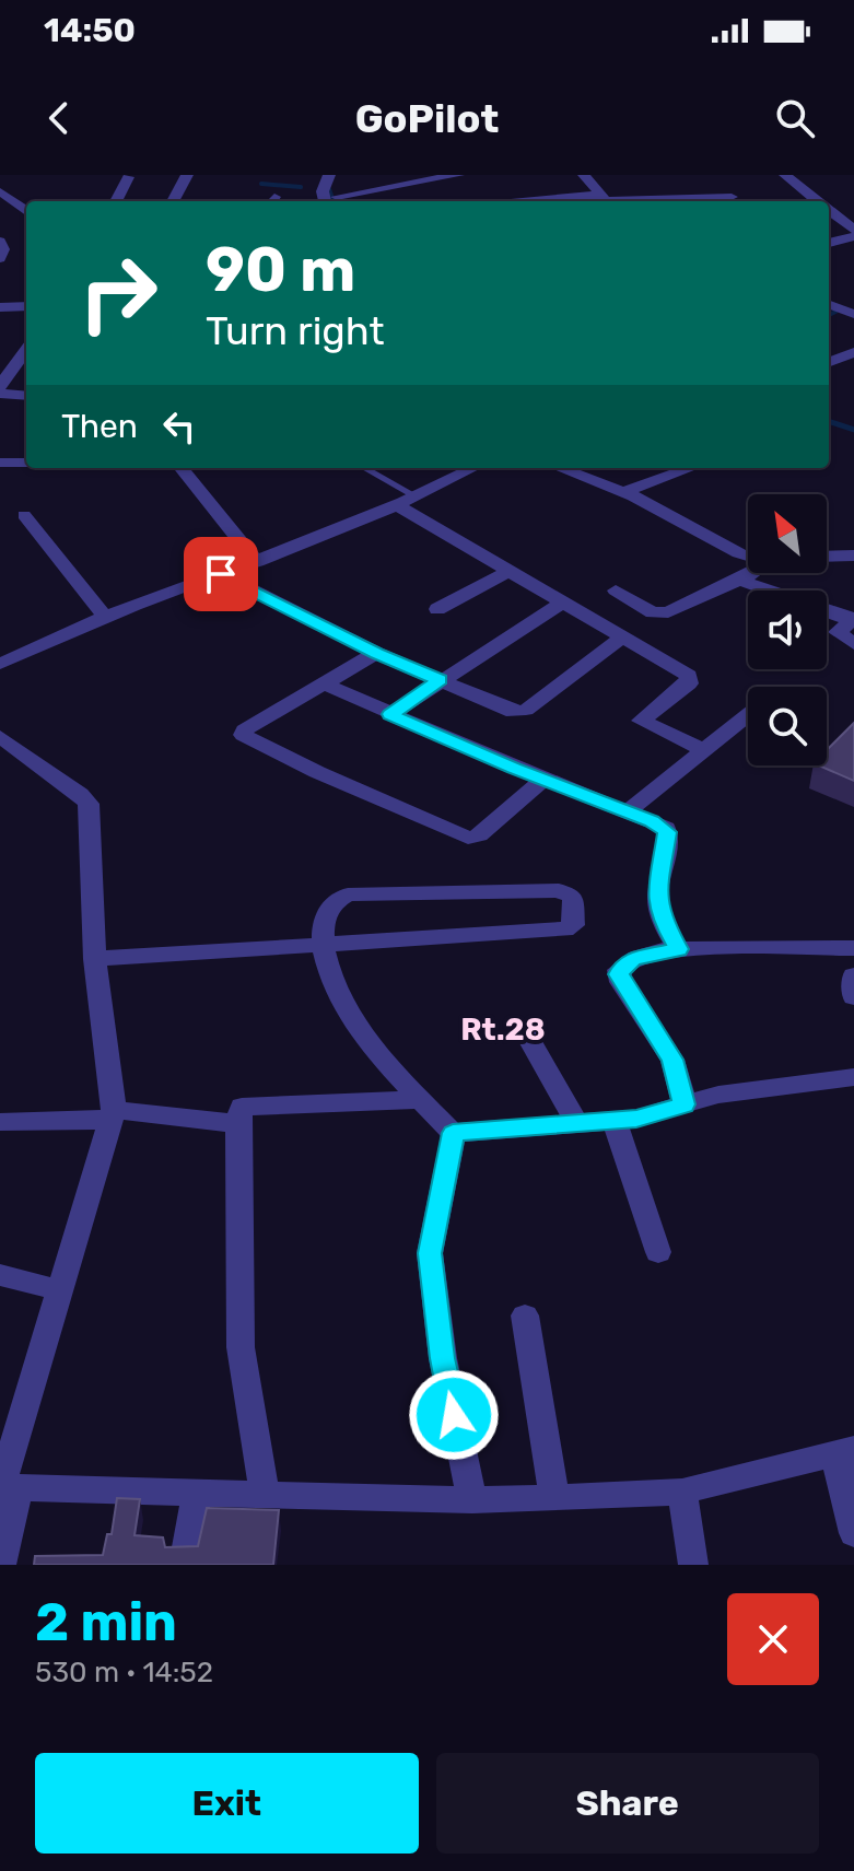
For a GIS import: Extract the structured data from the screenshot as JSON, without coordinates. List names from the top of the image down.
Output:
{
  "districts": ["Rt.28"],
  "north": "top left",
  "page": {
    "status": "14:50",
    "header": "GoPilot",
    "turn": ["90 m", "Turn right"],
    "then": "Then",
    "heading": ["2 min", "530 m · 14:52"],
    "buttons": ["Exit", "Share"]
  }
}
